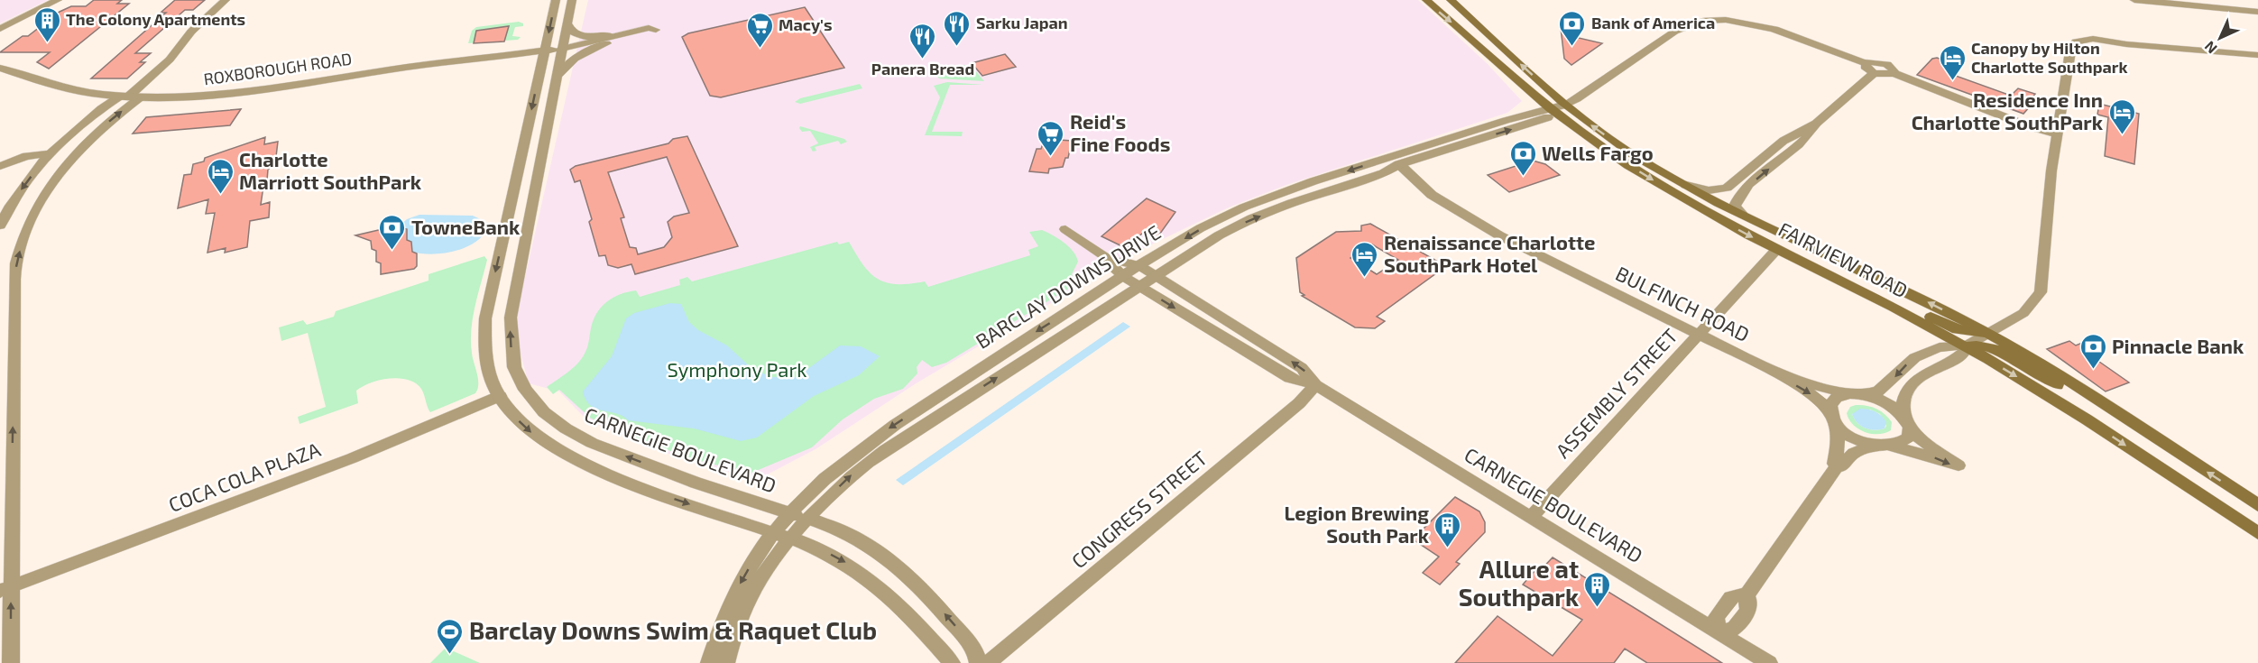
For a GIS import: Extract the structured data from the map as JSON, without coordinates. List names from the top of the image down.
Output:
{
  "streets": {
    "main road": ["FAIRVIEW ROAD"],
    "street": [
      "ROXBOROUGH ROAD",
      "BARCLAY DOWNS DRIVE",
      "BULFINCH ROAD",
      "ASSEMBLY STREET",
      "CARNEGIE BOULEVARD",
      "COCA COLA PLAZA",
      "CONGRESS STREET"
    ]
  },
  "crossings": [
    ["ROXBOROUGH ROAD", "CARNEGIE BOULEVARD"],
    ["FAIRVIEW ROAD", "BARCLAY DOWNS DRIVE"],
    ["FAIRVIEW ROAD", "ASSEMBLY STREET"],
    ["BARCLAY DOWNS DRIVE", "BULFINCH ROAD"],
    ["BARCLAY DOWNS DRIVE", "CARNEGIE BOULEVARD"],
    ["BULFINCH ROAD", "ASSEMBLY STREET"],
    ["ASSEMBLY STREET", "CARNEGIE BOULEVARD"],
    ["CARNEGIE BOULEVARD", "CONGRESS STREET"]
  ],
  "parks": ["Symphony Park"],
  "places": {
    "building": ["The Colony Apartments", "Legion Brewing South Park", "Allure at Southpark"],
    "restaurant": ["Sarku Japan", "Panera Bread"],
    "bank": [
      "Bank of America",
      "Wells Fargo",
      "TowneBank",
      "Pinnacle Bank"
    ],
    "supermarket": ["Macy's", "Reid's Fine Foods"],
    "hotel": [
      "Canopy by Hilton Charlotte Southpark",
      "Residence Inn Charlotte SouthPark",
      "Charlotte Marriott SouthPark",
      "Renaissance Charlotte SouthPark Hotel"
    ],
    "sports": ["Barclay Downs Swim & Raquet Club"]
  },
  "north": "bottom left"
}
